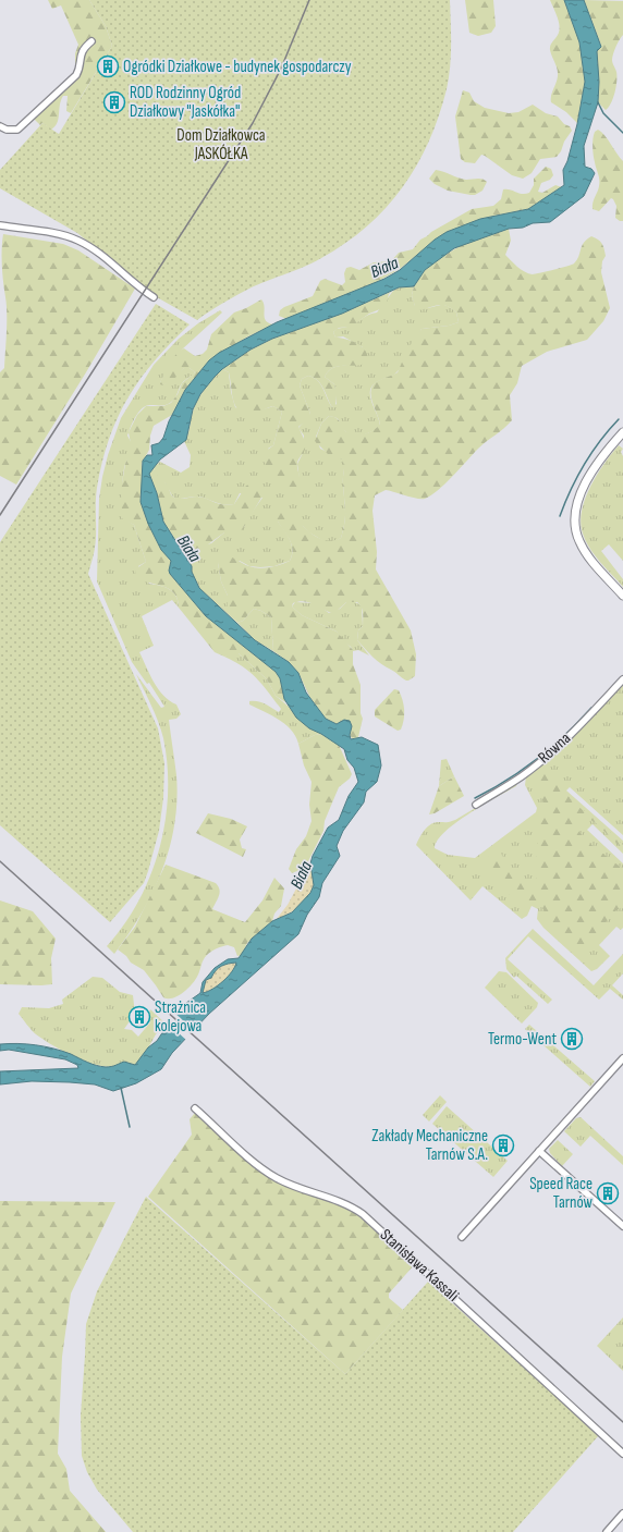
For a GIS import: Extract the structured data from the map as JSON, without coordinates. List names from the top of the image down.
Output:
{
  "streets": {
    "street": ["Równa", "Stanisława Kassali"]
  },
  "water": ["Biała"],
  "parks": ["Dom Działkowca JASKÓŁKA"],
  "places": {
    "building": [
      "Ogródki Działkowe - budynek gospodarczy",
      "ROD Rodzinny Ogród Działkowy \"Jaskółka\"",
      "Strażnica kolejowa",
      "Termo-Went",
      "Zakłady Mechaniczne Tarnów S.A.",
      "Speed Race Tarnów"
    ]
  }
}
